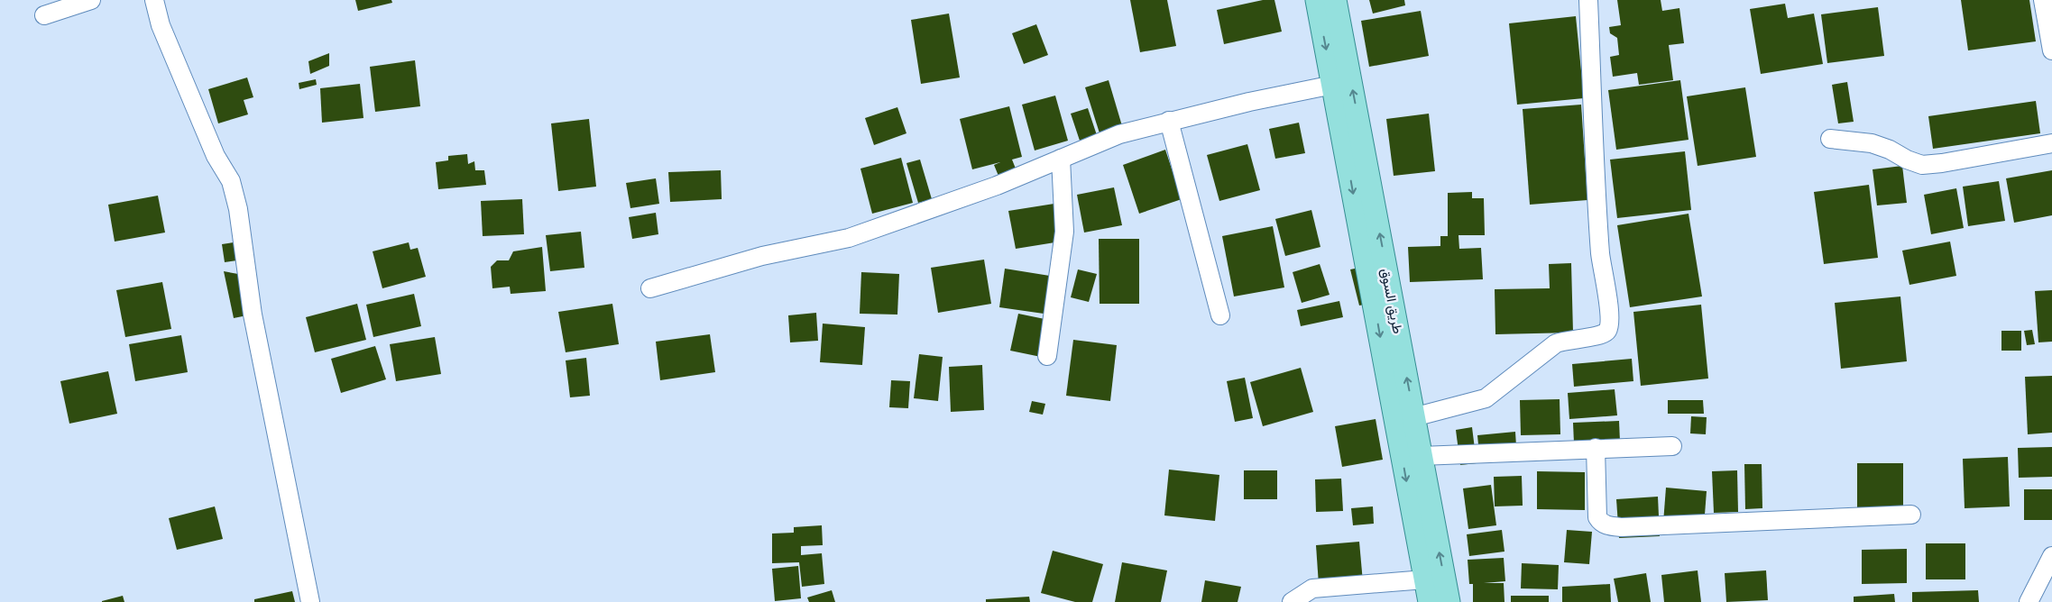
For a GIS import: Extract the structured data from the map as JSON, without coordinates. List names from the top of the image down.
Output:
{
  "streets": {
    "main road": ["طريق السوق"]
  }
}
